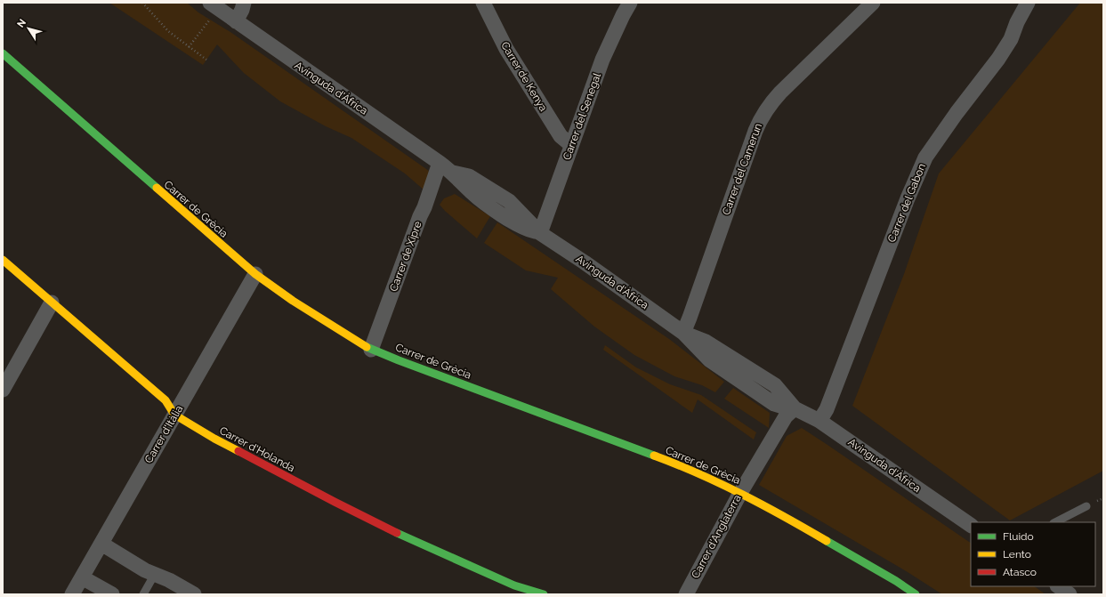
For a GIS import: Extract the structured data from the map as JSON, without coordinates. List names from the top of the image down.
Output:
{
  "streets": {
    "street": [
      "Carrer de Kenya",
      "Avinguda d'Àfrica",
      "Carrer del Senegal",
      "Carrer del Camerun",
      "Carrer del Gabon",
      "Carrer de Grècia",
      "Carrer de Xipre",
      "Carrer d'Itàlia",
      "Carrer d'Holanda",
      "Carrer d'Anglaterra"
    ]
  },
  "crossings": [
    ["Carrer de Kenya", "Carrer del Senegal"],
    ["Avinguda d'Àfrica", "Carrer del Senegal"],
    ["Avinguda d'Àfrica", "Carrer del Camerun"],
    ["Avinguda d'Àfrica", "Carrer del Gabon"],
    ["Avinguda d'Àfrica", "Carrer de Xipre"],
    ["Avinguda d'Àfrica", "Carrer d'Anglaterra"],
    ["Carrer de Grècia", "Carrer de Xipre"],
    ["Carrer de Grècia", "Carrer d'Itàlia"],
    ["Carrer de Grècia", "Carrer d'Anglaterra"],
    ["Carrer d'Itàlia", "Carrer d'Holanda"]
  ],
  "legend": ["Fluido", "Lento", "Atasco"],
  "north": "top left"
}
